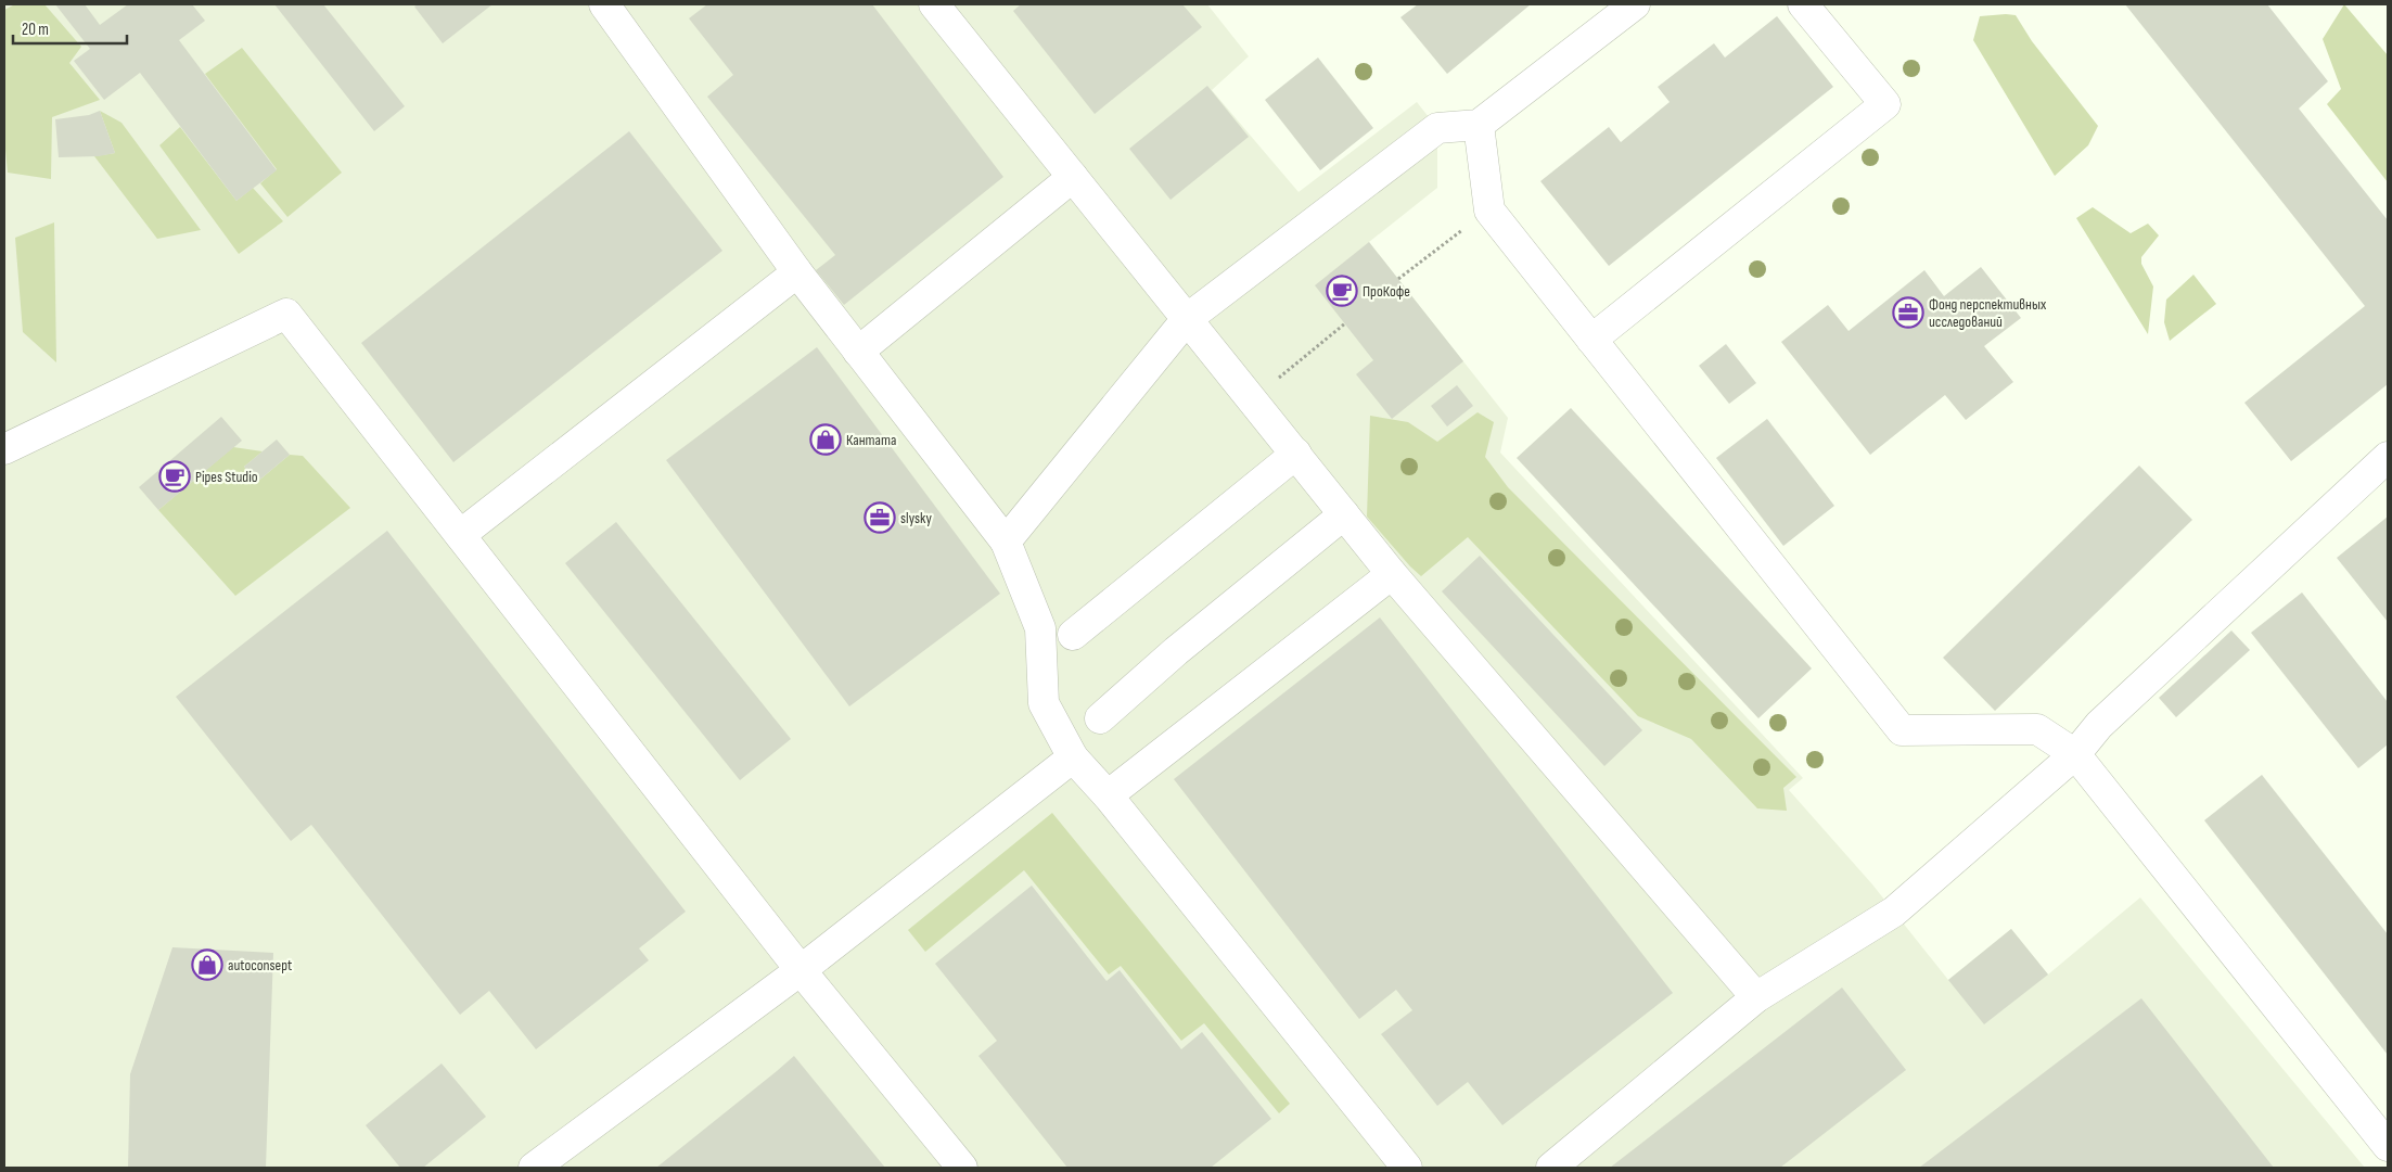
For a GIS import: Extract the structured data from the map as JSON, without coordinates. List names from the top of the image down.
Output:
{
  "places": {
    "cafe": ["ПроКофе", "Pipes Studio"],
    "office": ["Фонд перспективных исследований", "slysky"],
    "shop": ["Кантата", "autoconsept"]
  },
  "scale_bar": "20 m"
}
